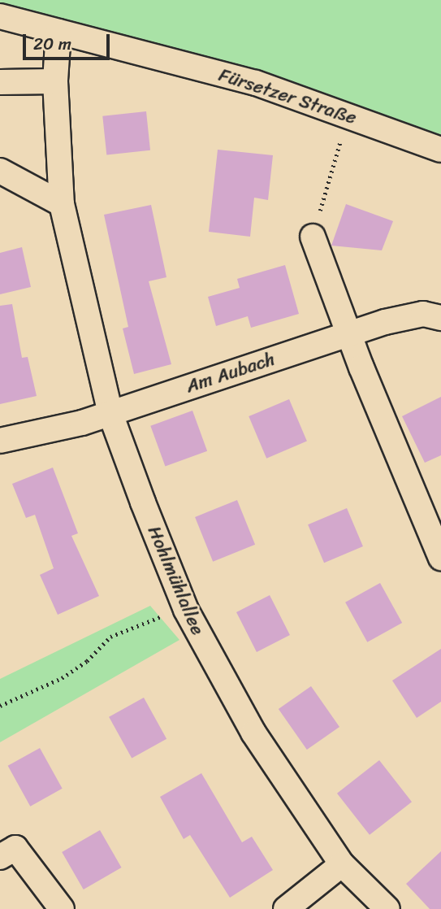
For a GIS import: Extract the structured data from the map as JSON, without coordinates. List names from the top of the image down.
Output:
{
  "streets": {
    "street": ["Fürsetzer Straße", "Am Aubach", "Hohlmühlallee"]
  },
  "crossings": [
    ["Fürsetzer Straße", "Hohlmühlallee"],
    ["Am Aubach", "Hohlmühlallee"]
  ],
  "scale_bar": "20 m"
}
